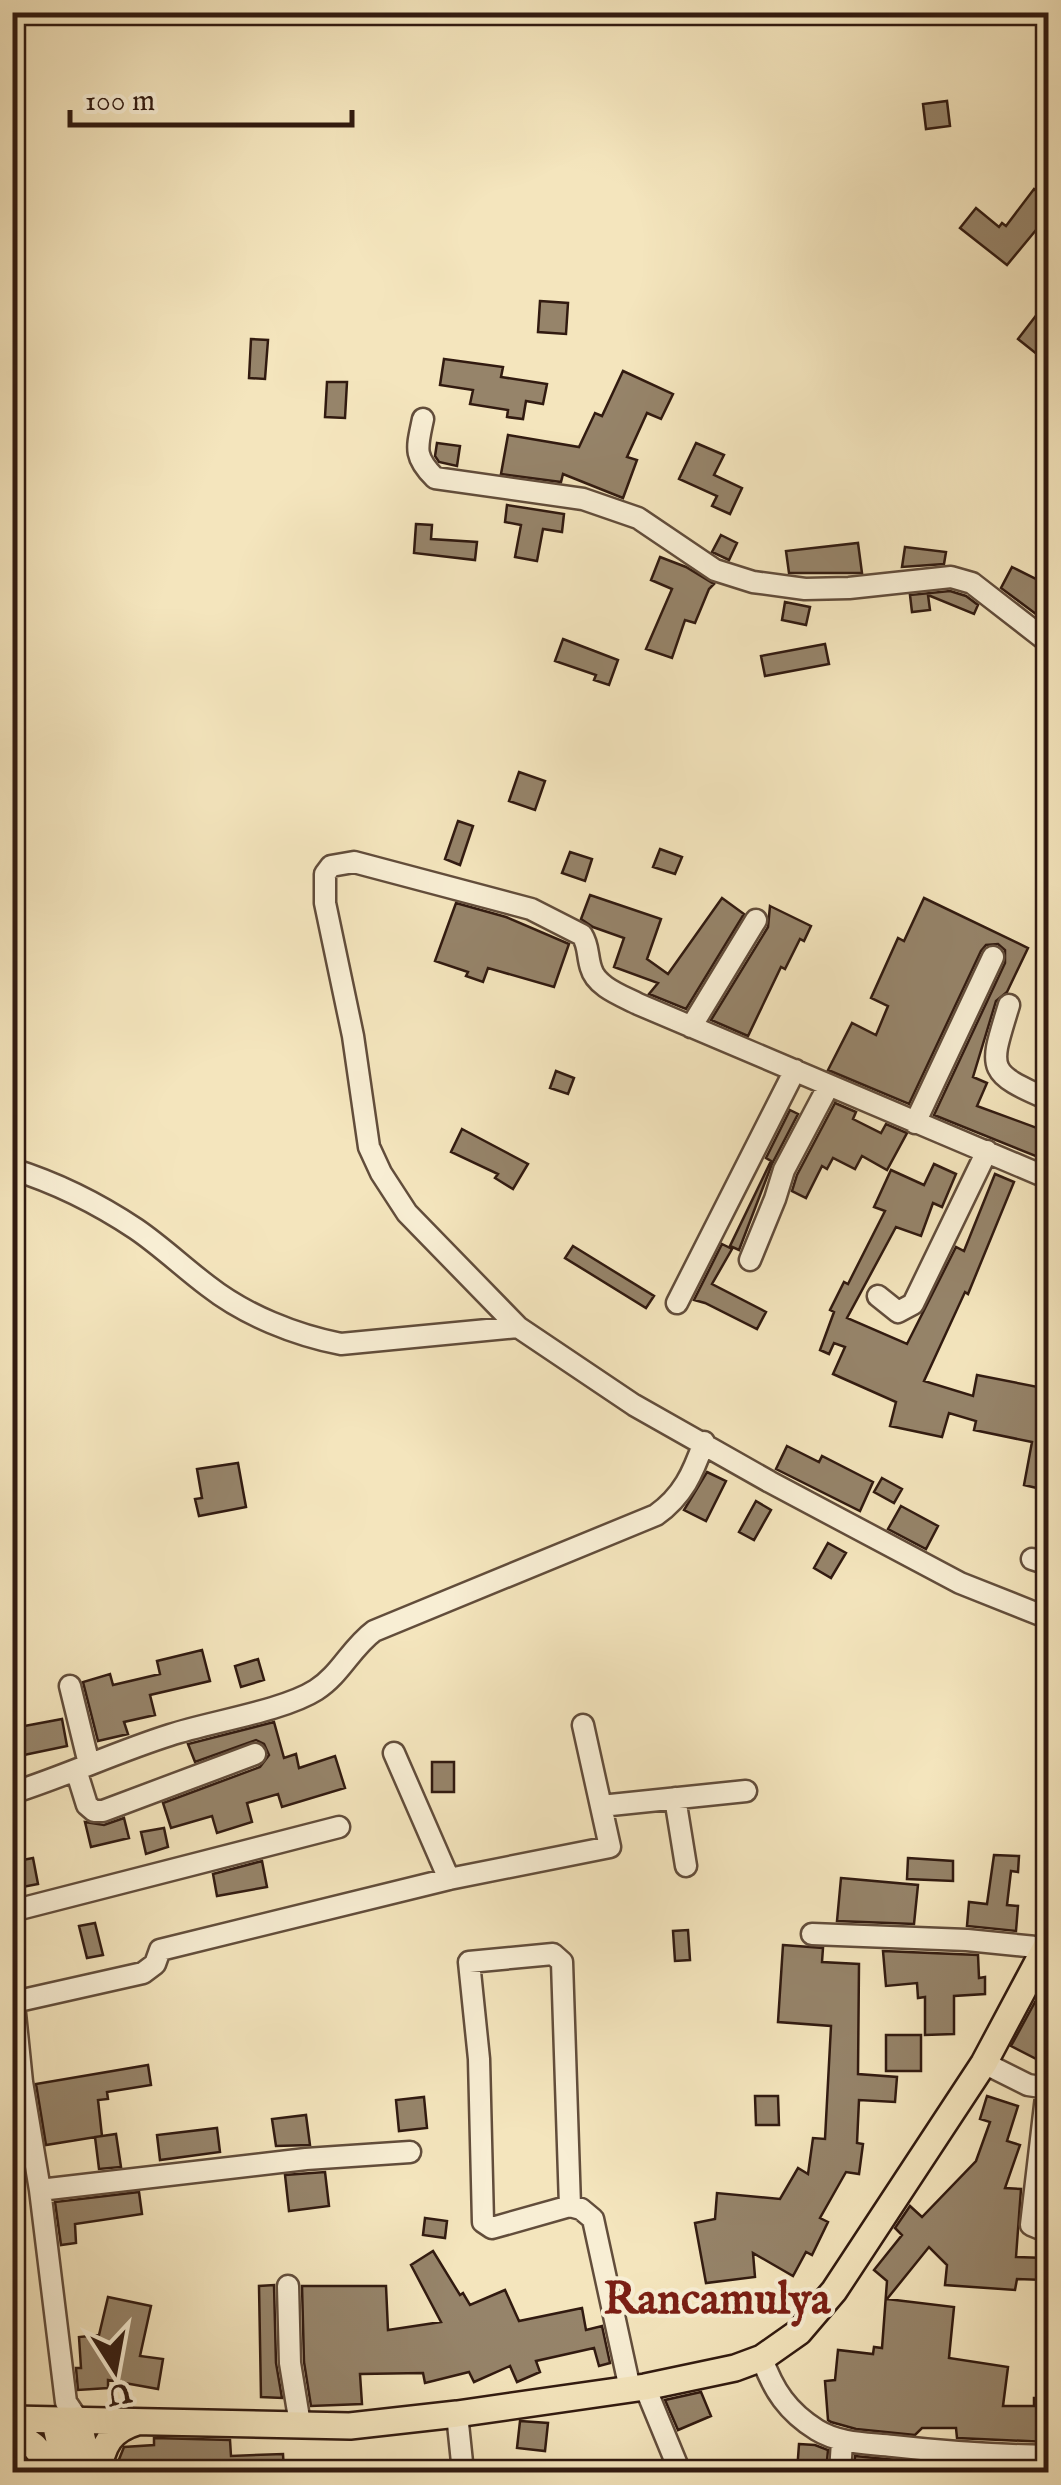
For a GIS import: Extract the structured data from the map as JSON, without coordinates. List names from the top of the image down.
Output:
{
  "districts": ["Rancamulya"],
  "scale_bar": "100 m",
  "north": "bottom"
}
